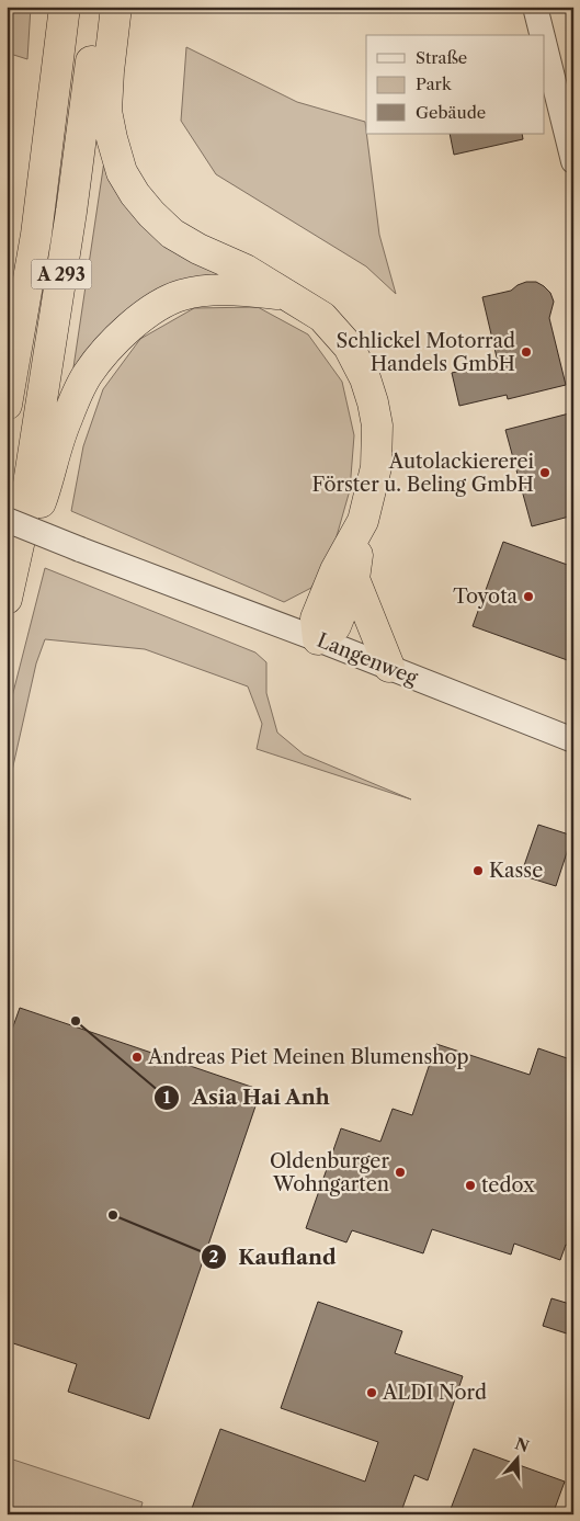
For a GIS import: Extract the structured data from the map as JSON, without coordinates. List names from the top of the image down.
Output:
{
  "streets": {
    "highway": ["A 293"],
    "street": ["Langenweg"]
  },
  "crossings": [
    ["A 293", "Langenweg"]
  ],
  "places": [
    "Schlickel Motorrad Handels GmbH",
    "Autolackiererei Förster u. Beling GmbH",
    "Toyota",
    "Kasse",
    "Asia Hai Anh",
    "Andreas Piet Meinen Blumenshop",
    "Oldenburger Wohngarten",
    "tedox",
    "Kaufland",
    "ALDI Nord"
  ],
  "legend": ["Straße", "Park", "Gebäude"],
  "north": "top"
}
